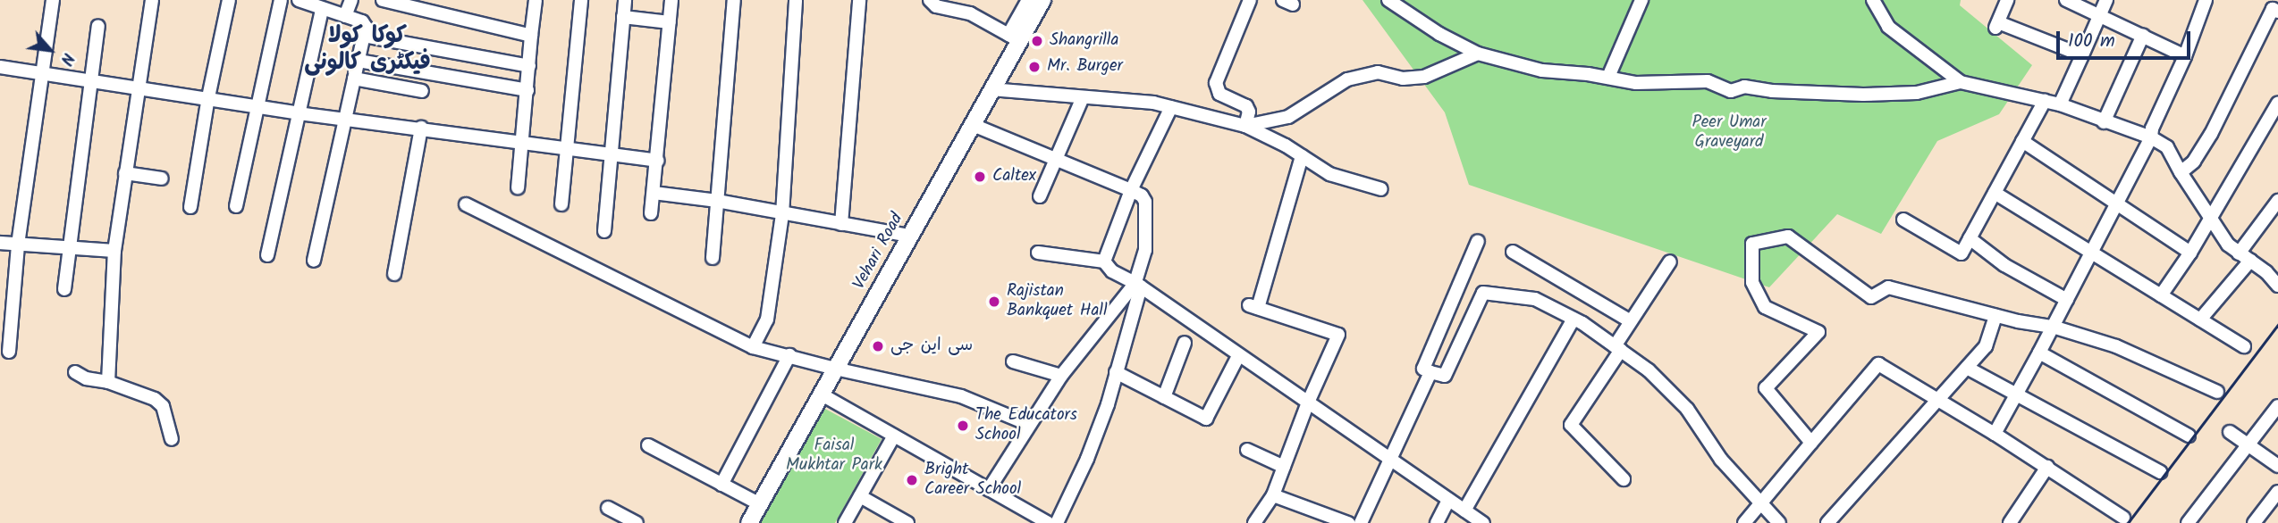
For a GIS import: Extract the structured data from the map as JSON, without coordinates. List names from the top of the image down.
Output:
{
  "streets": {
    "main road": ["Vehari Road"]
  },
  "districts": ["کوکا کولا فیکٹری کالونی"],
  "parks": ["Peer Umar Graveyard", "Faisal Mukhtar Park"],
  "places": [
    "Shangrilla",
    "Mr. Burger",
    "Caltex",
    "Rajistan Bankquet Hall",
    "سی این جی",
    "The Educators School",
    "Bright Career School"
  ],
  "scale_bar": "100 m",
  "north": "bottom right"
}
